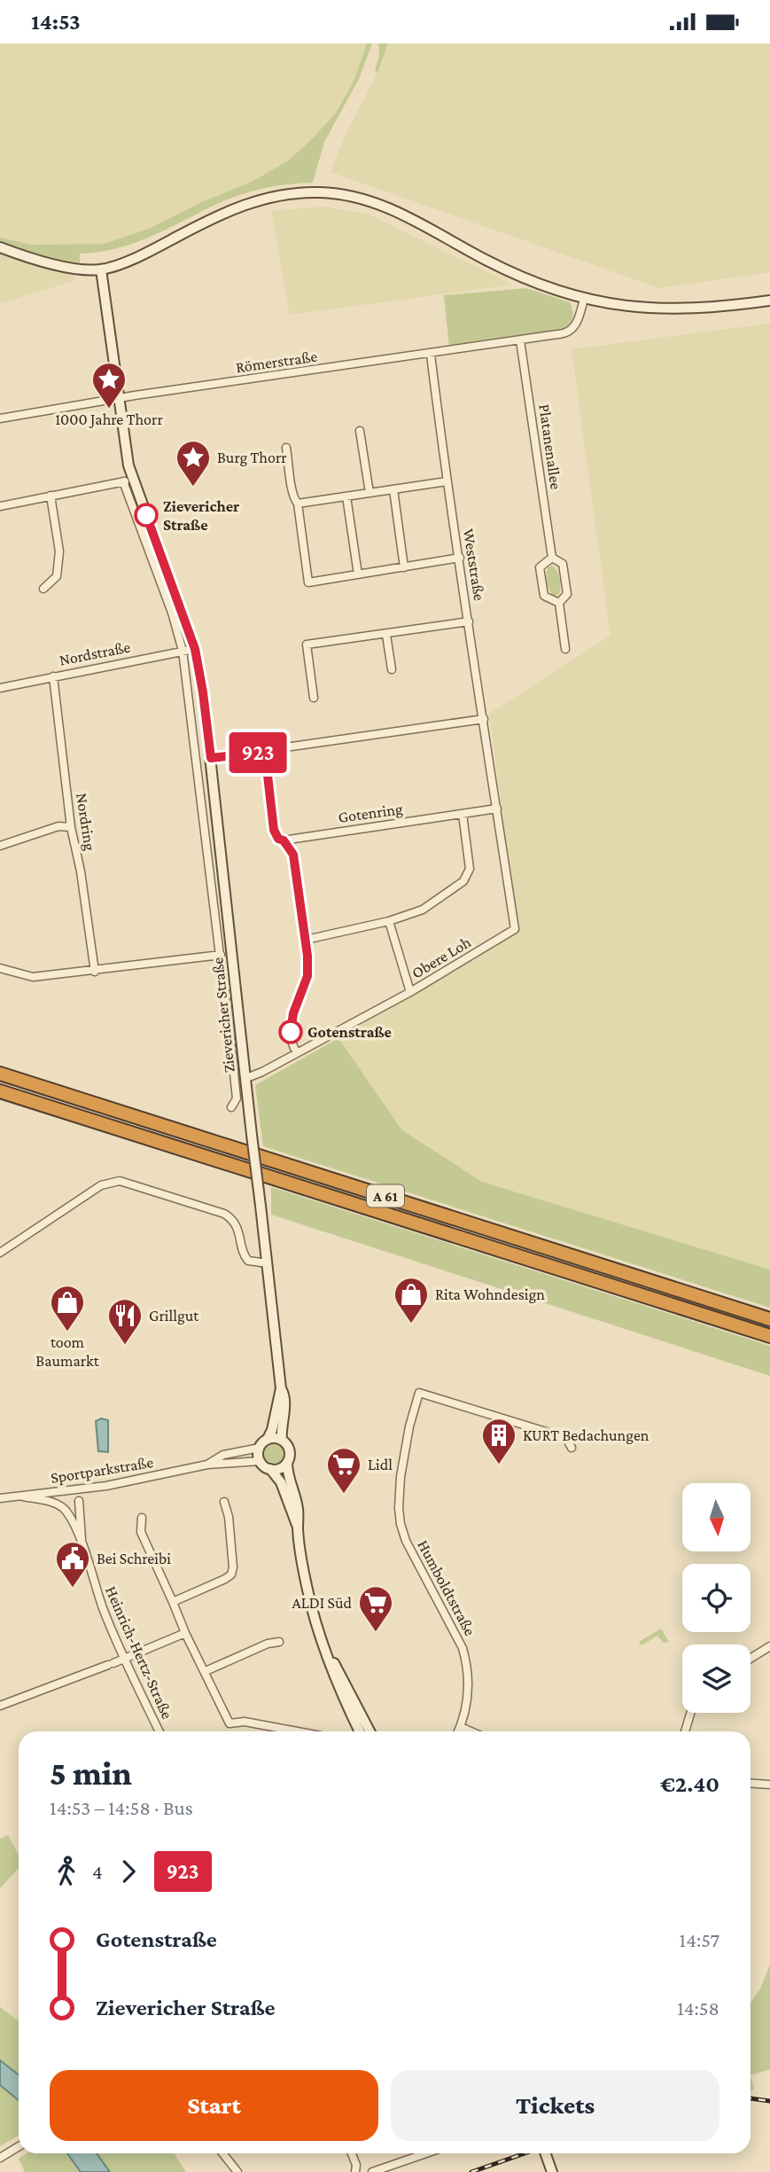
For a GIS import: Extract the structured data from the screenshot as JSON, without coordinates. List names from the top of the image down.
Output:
{
  "streets": {
    "highway": ["A 61"],
    "street": [
      "Römerstraße",
      "Platanenallee",
      "Weststraße",
      "Nordstraße",
      "Gotenring",
      "Nordring",
      "Obere Loh",
      "Zievericher Straße",
      "Sportparkstraße",
      "Humboldtstraße",
      "Heinrich-Hertz-Straße"
    ]
  },
  "crossings": [
    ["Römerstraße", "Platanenallee"],
    ["Römerstraße", "Weststraße"],
    ["Römerstraße", "Zievericher Straße"],
    ["Weststraße", "Obere Loh"],
    ["Nordstraße", "Nordring"],
    ["Nordstraße", "Zievericher Straße"],
    ["Gotenring", "Obere Loh"],
    ["Obere Loh", "Zievericher Straße"],
    ["Sportparkstraße", "Heinrich-Hertz-Straße"]
  ],
  "places": {
    "place": ["1000 Jahre Thorr", "Burg Thorr"],
    "other": ["Zievericher Straße", "Gotenstraße"],
    "shop": ["Rita Wohndesign", "toom Baumarkt"],
    "restaurant": ["Grillgut"],
    "building": ["KURT Bedachungen"],
    "supermarket": ["Lidl", "ALDI Süd"],
    "public building": ["Bei Schreibi"]
  },
  "lines": ["bus line 923"],
  "north": "bottom",
  "page": {
    "status": "14:53",
    "on_map": "923",
    "heading": ["5 min", "14:53 – 14:58 · Bus", "€2.40"],
    "legs": ["4", "923"],
    "list": [
      {
        "name": "Gotenstraße",
        "value": "14:57"
      },
      {
        "name": "Zievericher Straße",
        "value": "14:58"
      }
    ],
    "buttons": ["Start", "Tickets"]
  }
}
